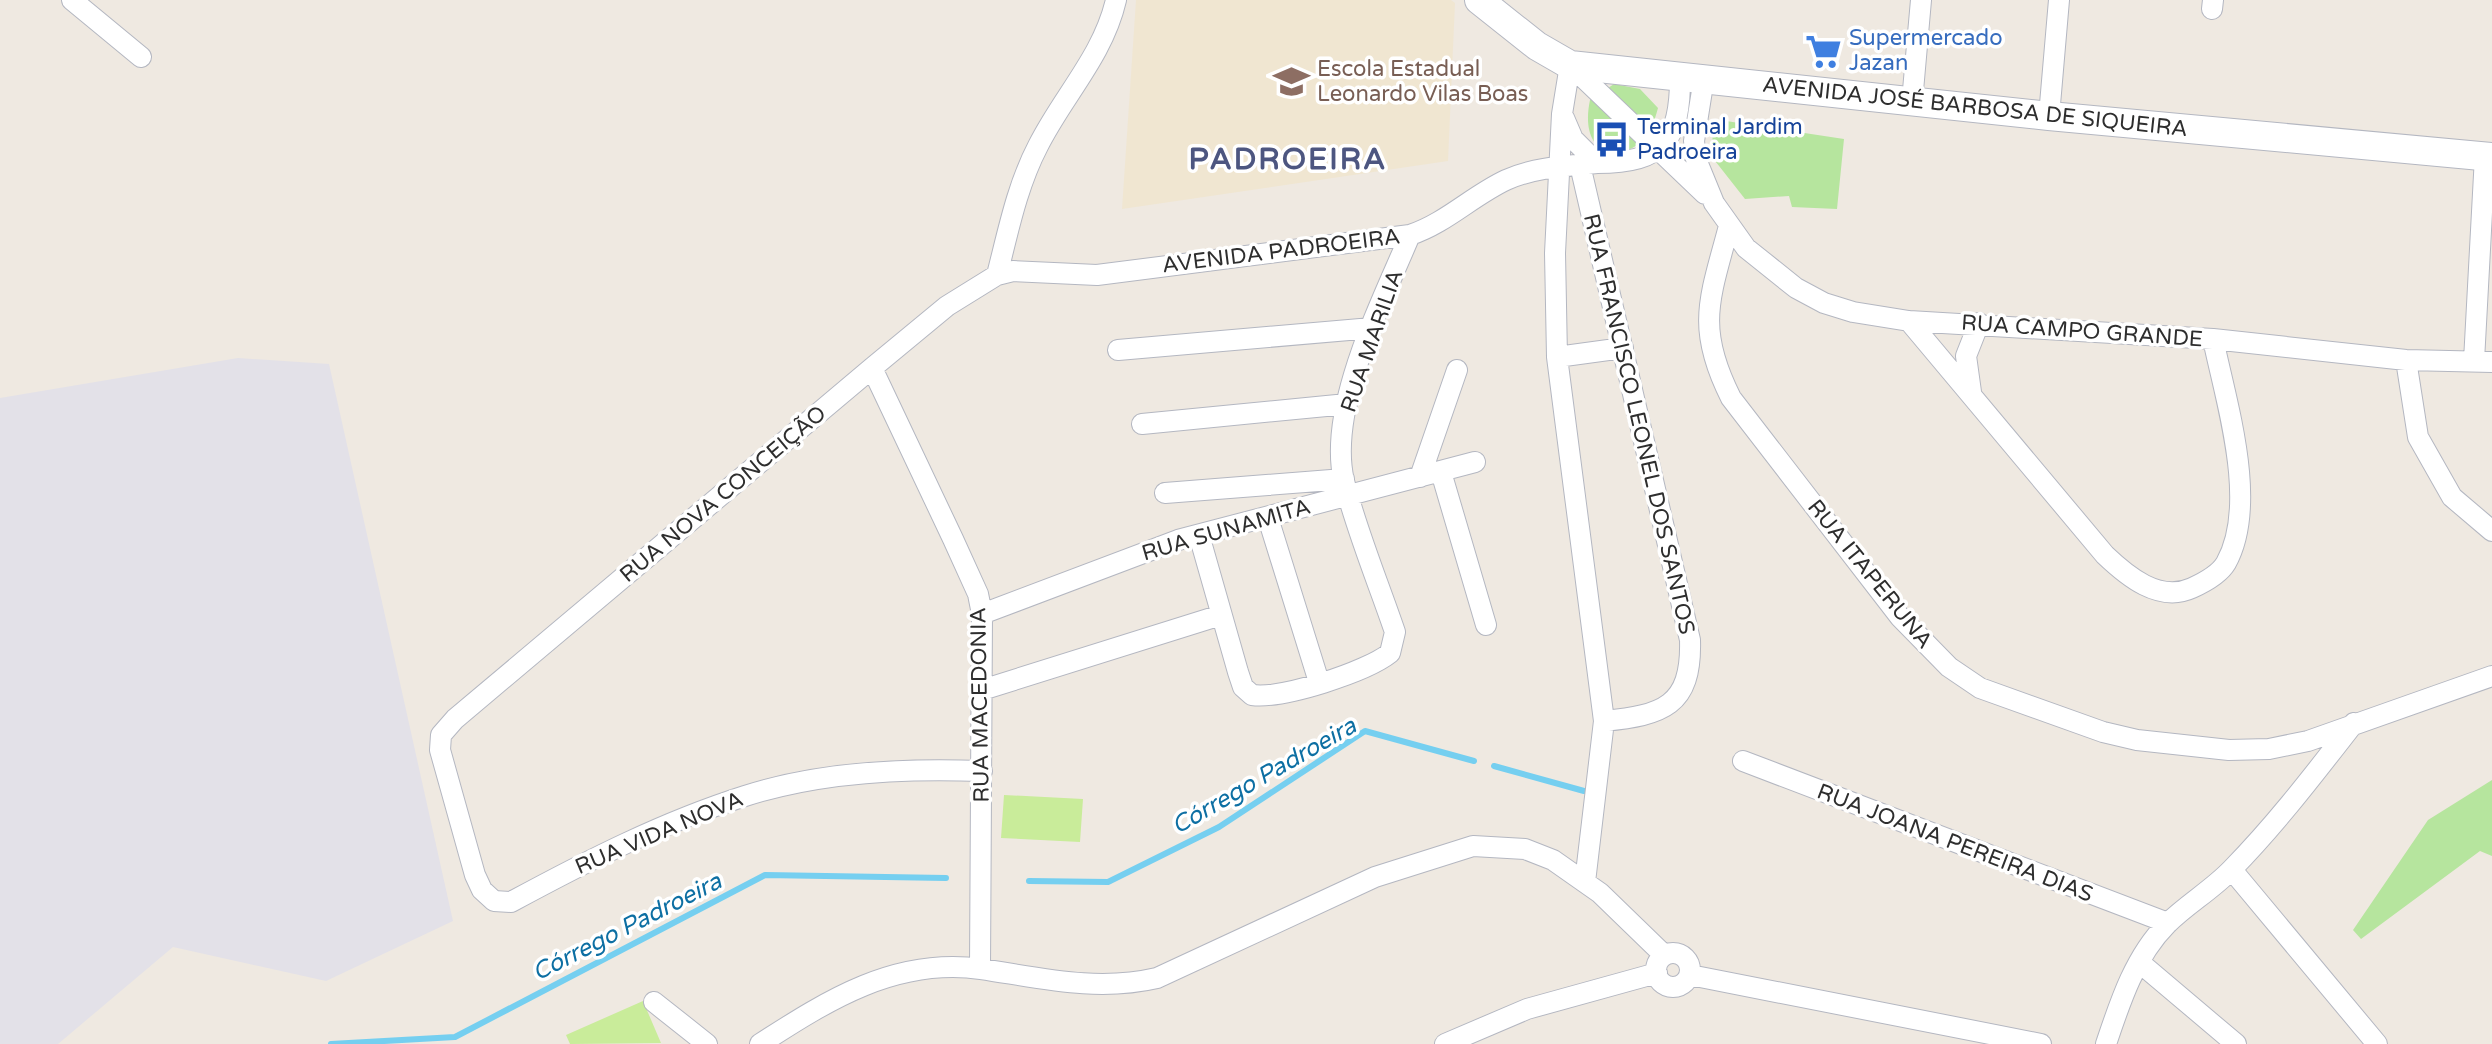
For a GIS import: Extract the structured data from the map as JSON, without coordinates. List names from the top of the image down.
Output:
{
  "streets": {
    "main road": ["AVENIDA JOSÉ BARBOSA DE SIQUEIRA"],
    "street": [
      "AVENIDA PADROEIRA",
      "RUA CAMPO GRANDE",
      "RUA MARILIA",
      "RUA FRANCISCO LEONEL DOS SANTOS",
      "RUA NOVA CONCEIÇÃO",
      "RUA SUNAMITA",
      "RUA ITAPERUNA",
      "RUA MACEDONIA",
      "RUA VIDA NOVA",
      "RUA JOANA PEREIRA DIAS"
    ]
  },
  "crossings": [
    ["AVENIDA JOSÉ BARBOSA DE SIQUEIRA", "RUA CAMPO GRANDE"],
    ["AVENIDA JOSÉ BARBOSA DE SIQUEIRA", "RUA FRANCISCO LEONEL DOS SANTOS"],
    ["AVENIDA PADROEIRA", "RUA CAMPO GRANDE"],
    ["AVENIDA PADROEIRA", "RUA MARILIA"],
    ["AVENIDA PADROEIRA", "RUA FRANCISCO LEONEL DOS SANTOS"],
    ["AVENIDA PADROEIRA", "RUA NOVA CONCEIÇÃO"],
    ["RUA CAMPO GRANDE", "RUA FRANCISCO LEONEL DOS SANTOS"],
    ["RUA CAMPO GRANDE", "RUA ITAPERUNA"],
    ["RUA MARILIA", "RUA SUNAMITA"],
    ["RUA NOVA CONCEIÇÃO", "RUA MACEDONIA"],
    ["RUA NOVA CONCEIÇÃO", "RUA VIDA NOVA"],
    ["RUA SUNAMITA", "RUA MACEDONIA"],
    ["RUA MACEDONIA", "RUA VIDA NOVA"]
  ],
  "districts": ["PADROEIRA"],
  "water": ["Córrego Padroeira"],
  "places": {
    "supermarket": ["Supermercado Jazan"],
    "school or university": ["Escola Estadual Leonardo Vilas Boas"],
    "bus stop": ["Terminal Jardim Padroeira"]
  }
}
